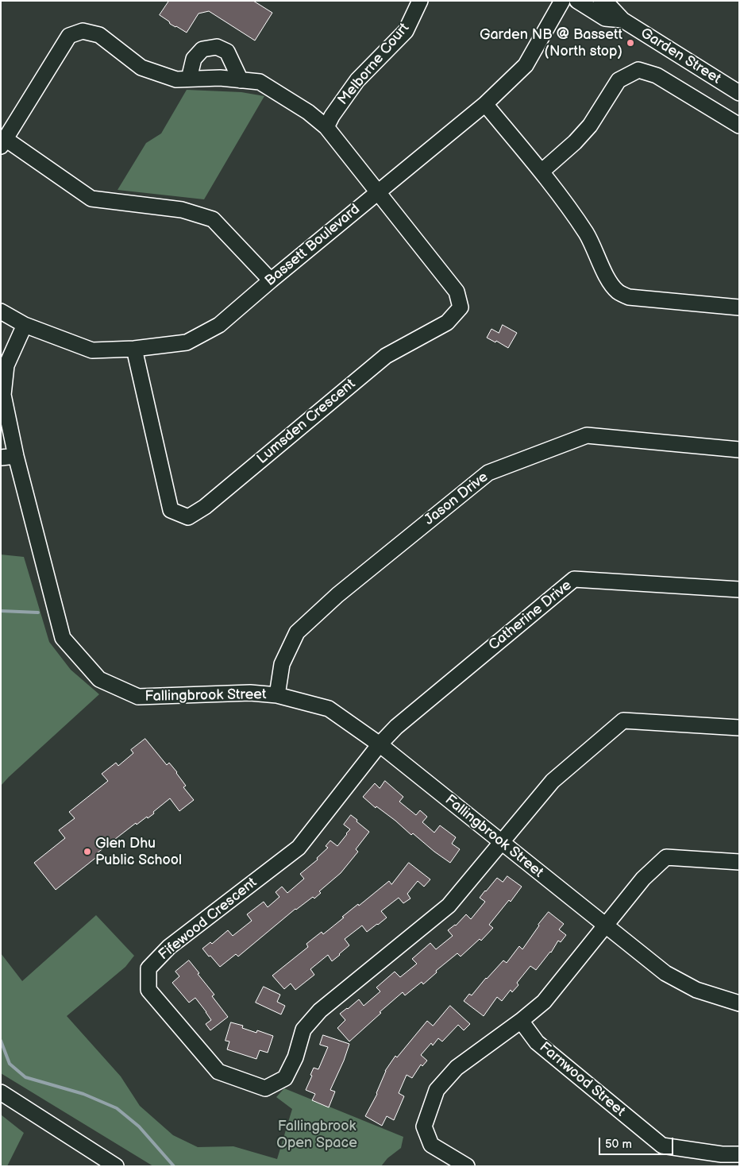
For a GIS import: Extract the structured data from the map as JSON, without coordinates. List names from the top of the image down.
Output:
{
  "streets": {
    "street": [
      "Garden Street",
      "Melborne Court",
      "Bassett Boulevard",
      "Lumsden Crescent",
      "Jason Drive",
      "Catherine Drive",
      "Fallingbrook Street",
      "Fifewood Crescent",
      "Farnwood Street"
    ]
  },
  "crossings": [
    ["Bassett Boulevard", "Lumsden Crescent"],
    ["Bassett Boulevard", "Fallingbrook Street"],
    ["Jason Drive", "Fallingbrook Street"],
    ["Catherine Drive", "Fallingbrook Street"],
    ["Catherine Drive", "Fifewood Crescent"],
    ["Fallingbrook Street", "Fifewood Crescent"]
  ],
  "parks": ["Fallingbrook Open Space"],
  "places": ["Garden NB @ Bassett (North stop)", "Glen Dhu Public School"],
  "scale_bar": "50 m"
}
